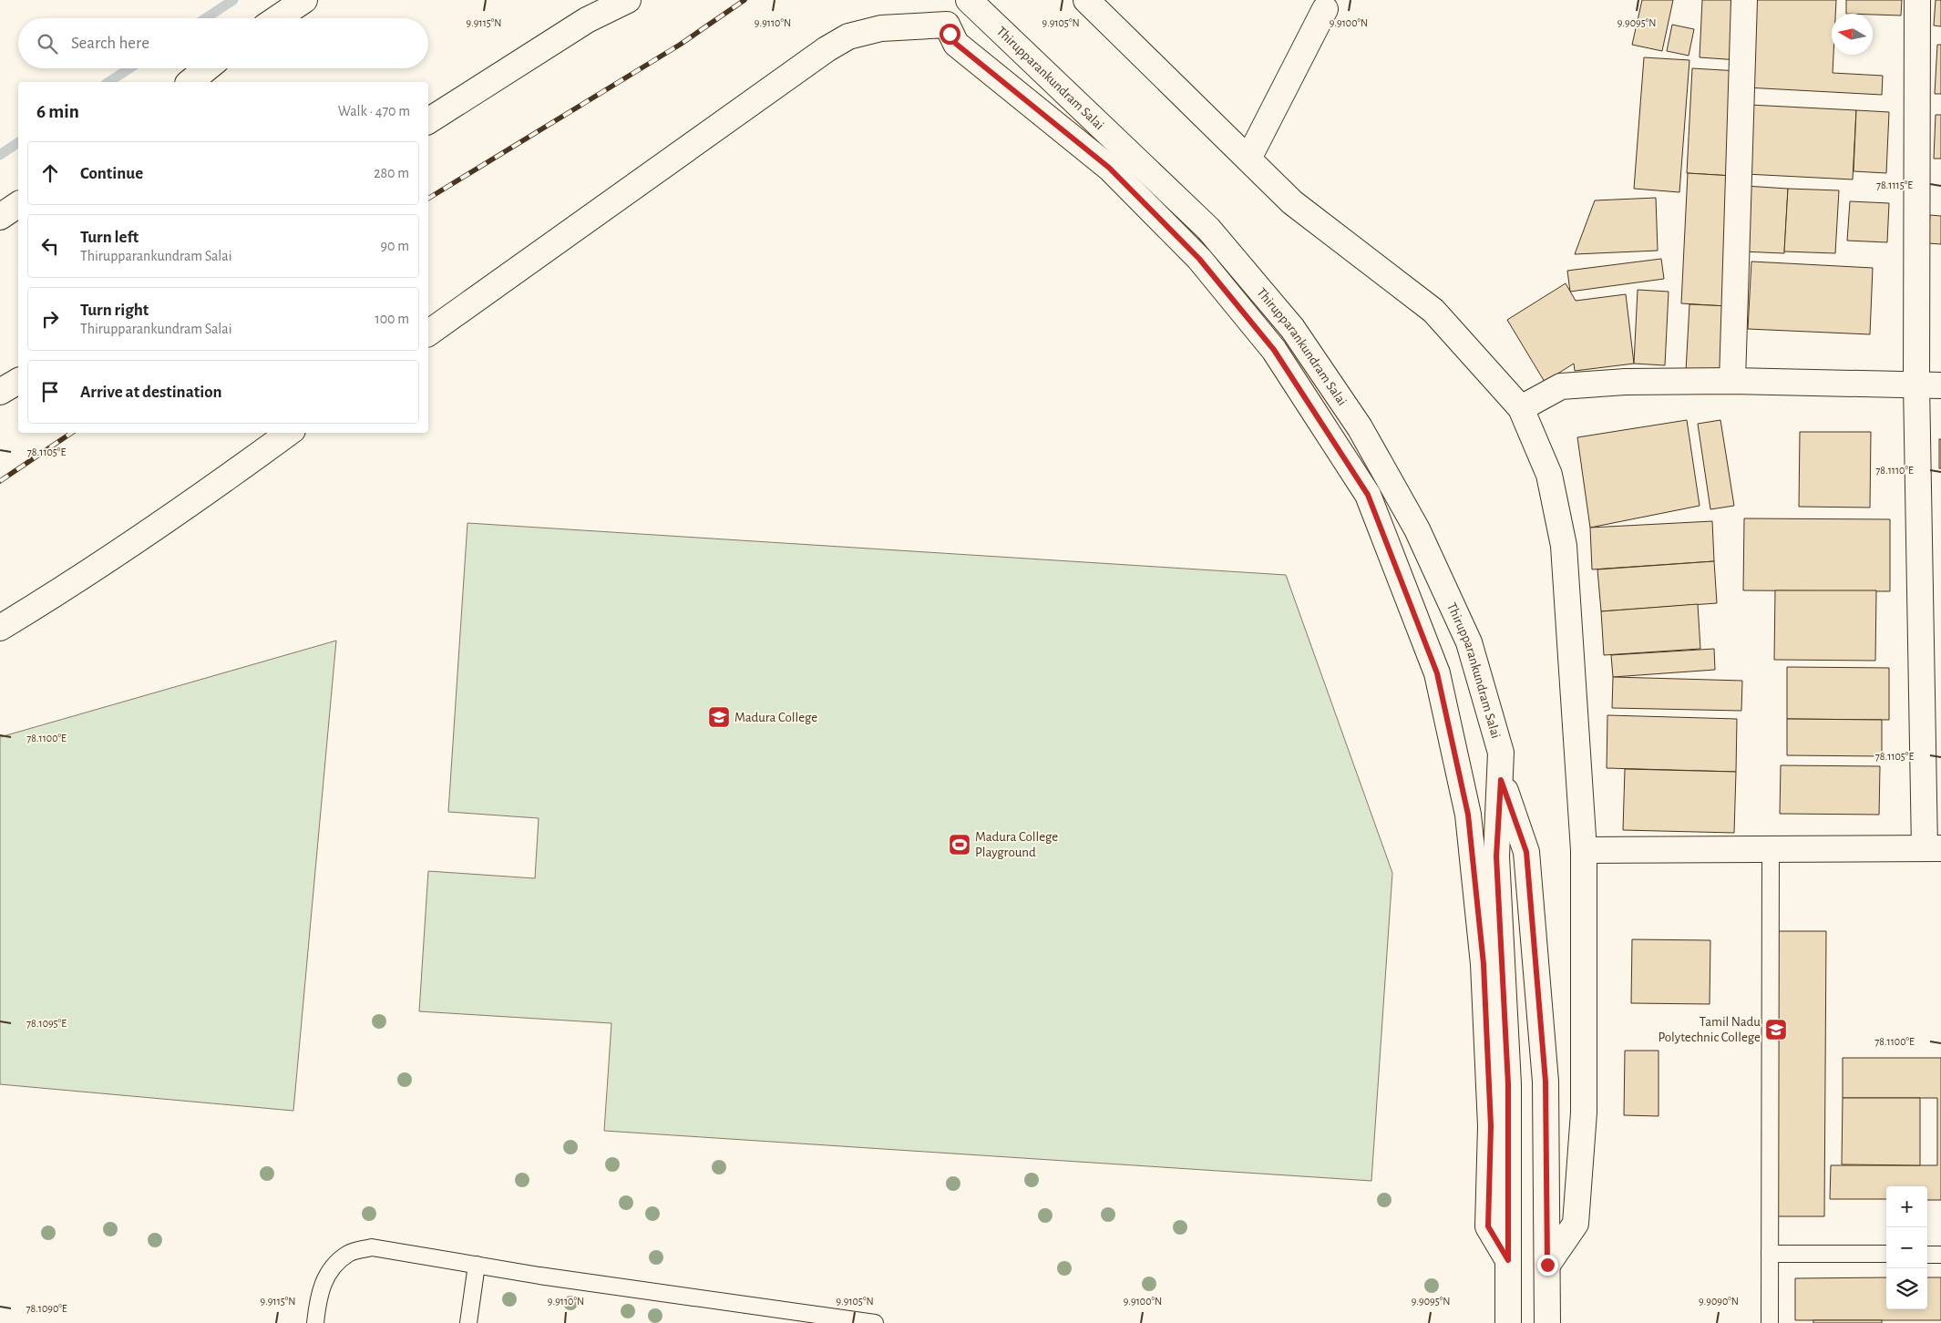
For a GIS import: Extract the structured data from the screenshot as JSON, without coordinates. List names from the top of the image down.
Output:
{
  "streets": {
    "street": ["Thirupparankundram Salai"]
  },
  "places": {
    "school or university": ["Madura College", "Tamil Nadu Polytechnic College"],
    "sports": ["Madura College Playground"]
  },
  "north": "left",
  "page": {
    "search": "Search here",
    "heading": ["6 min", "Walk · 470 m"],
    "list": [
      ["Continue", "280 m"],
      ["Turn left", "Thirupparankundram Salai", "90 m"],
      ["Turn right", "Thirupparankundram Salai", "100 m"],
      "Arrive at destination"
    ],
    "map_buttons": ["+", "−"]
  },
  "coordinates": [
    "9.9115°N",
    "9.9110°N",
    "9.9105°N",
    "9.9100°N",
    "9.9095°N",
    "78.1115°E",
    "78.1105°E",
    "78.1110°E",
    "78.1100°E",
    "78.1095°E",
    "9.9090°N",
    "78.1090°E"
  ]
}
